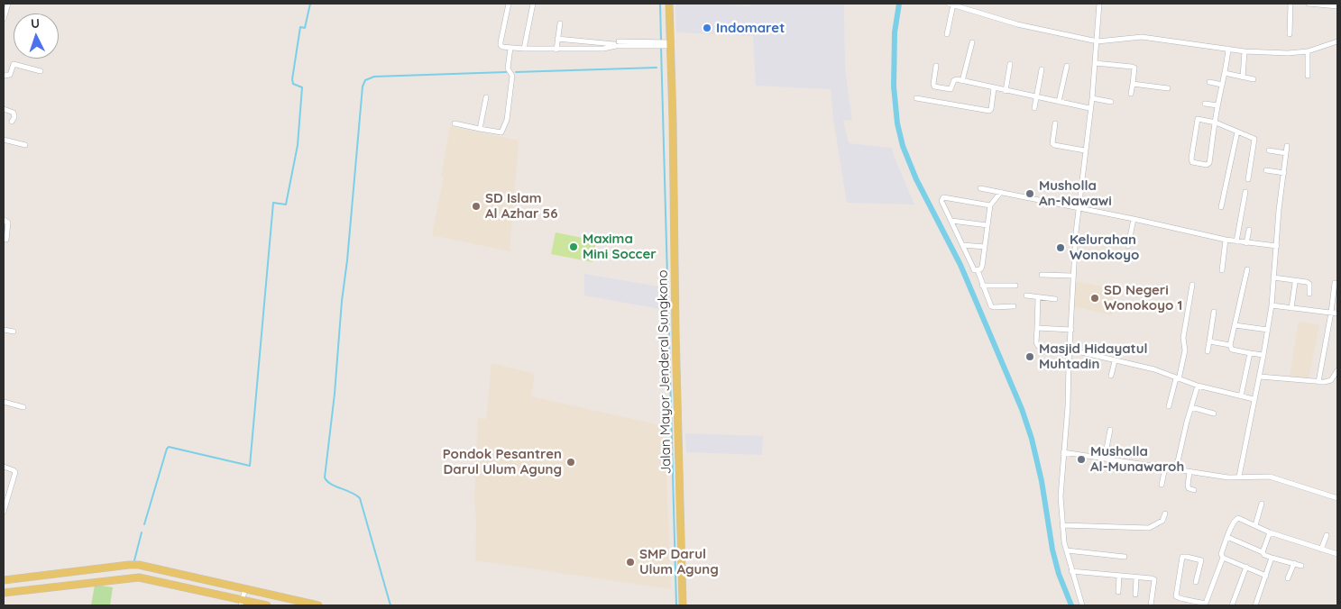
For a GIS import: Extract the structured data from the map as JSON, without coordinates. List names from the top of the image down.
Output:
{
  "streets": {
    "main road": ["Jalan Mayor Jenderal Sungkono"]
  },
  "places": [
    "Indomaret",
    "Musholla An-Nawawi",
    "SD Islam Al Azhar 56",
    "Maxima Mini Soccer",
    "Kelurahan Wonokoyo",
    "SD Negeri Wonokoyo 1",
    "Masjid Hidayatul Muhtadin",
    "Musholla Al-Munawaroh",
    "Pondok Pesantren Darul Ulum Agung",
    "SMP Darul Ulum Agung"
  ],
  "north": "top"
}
